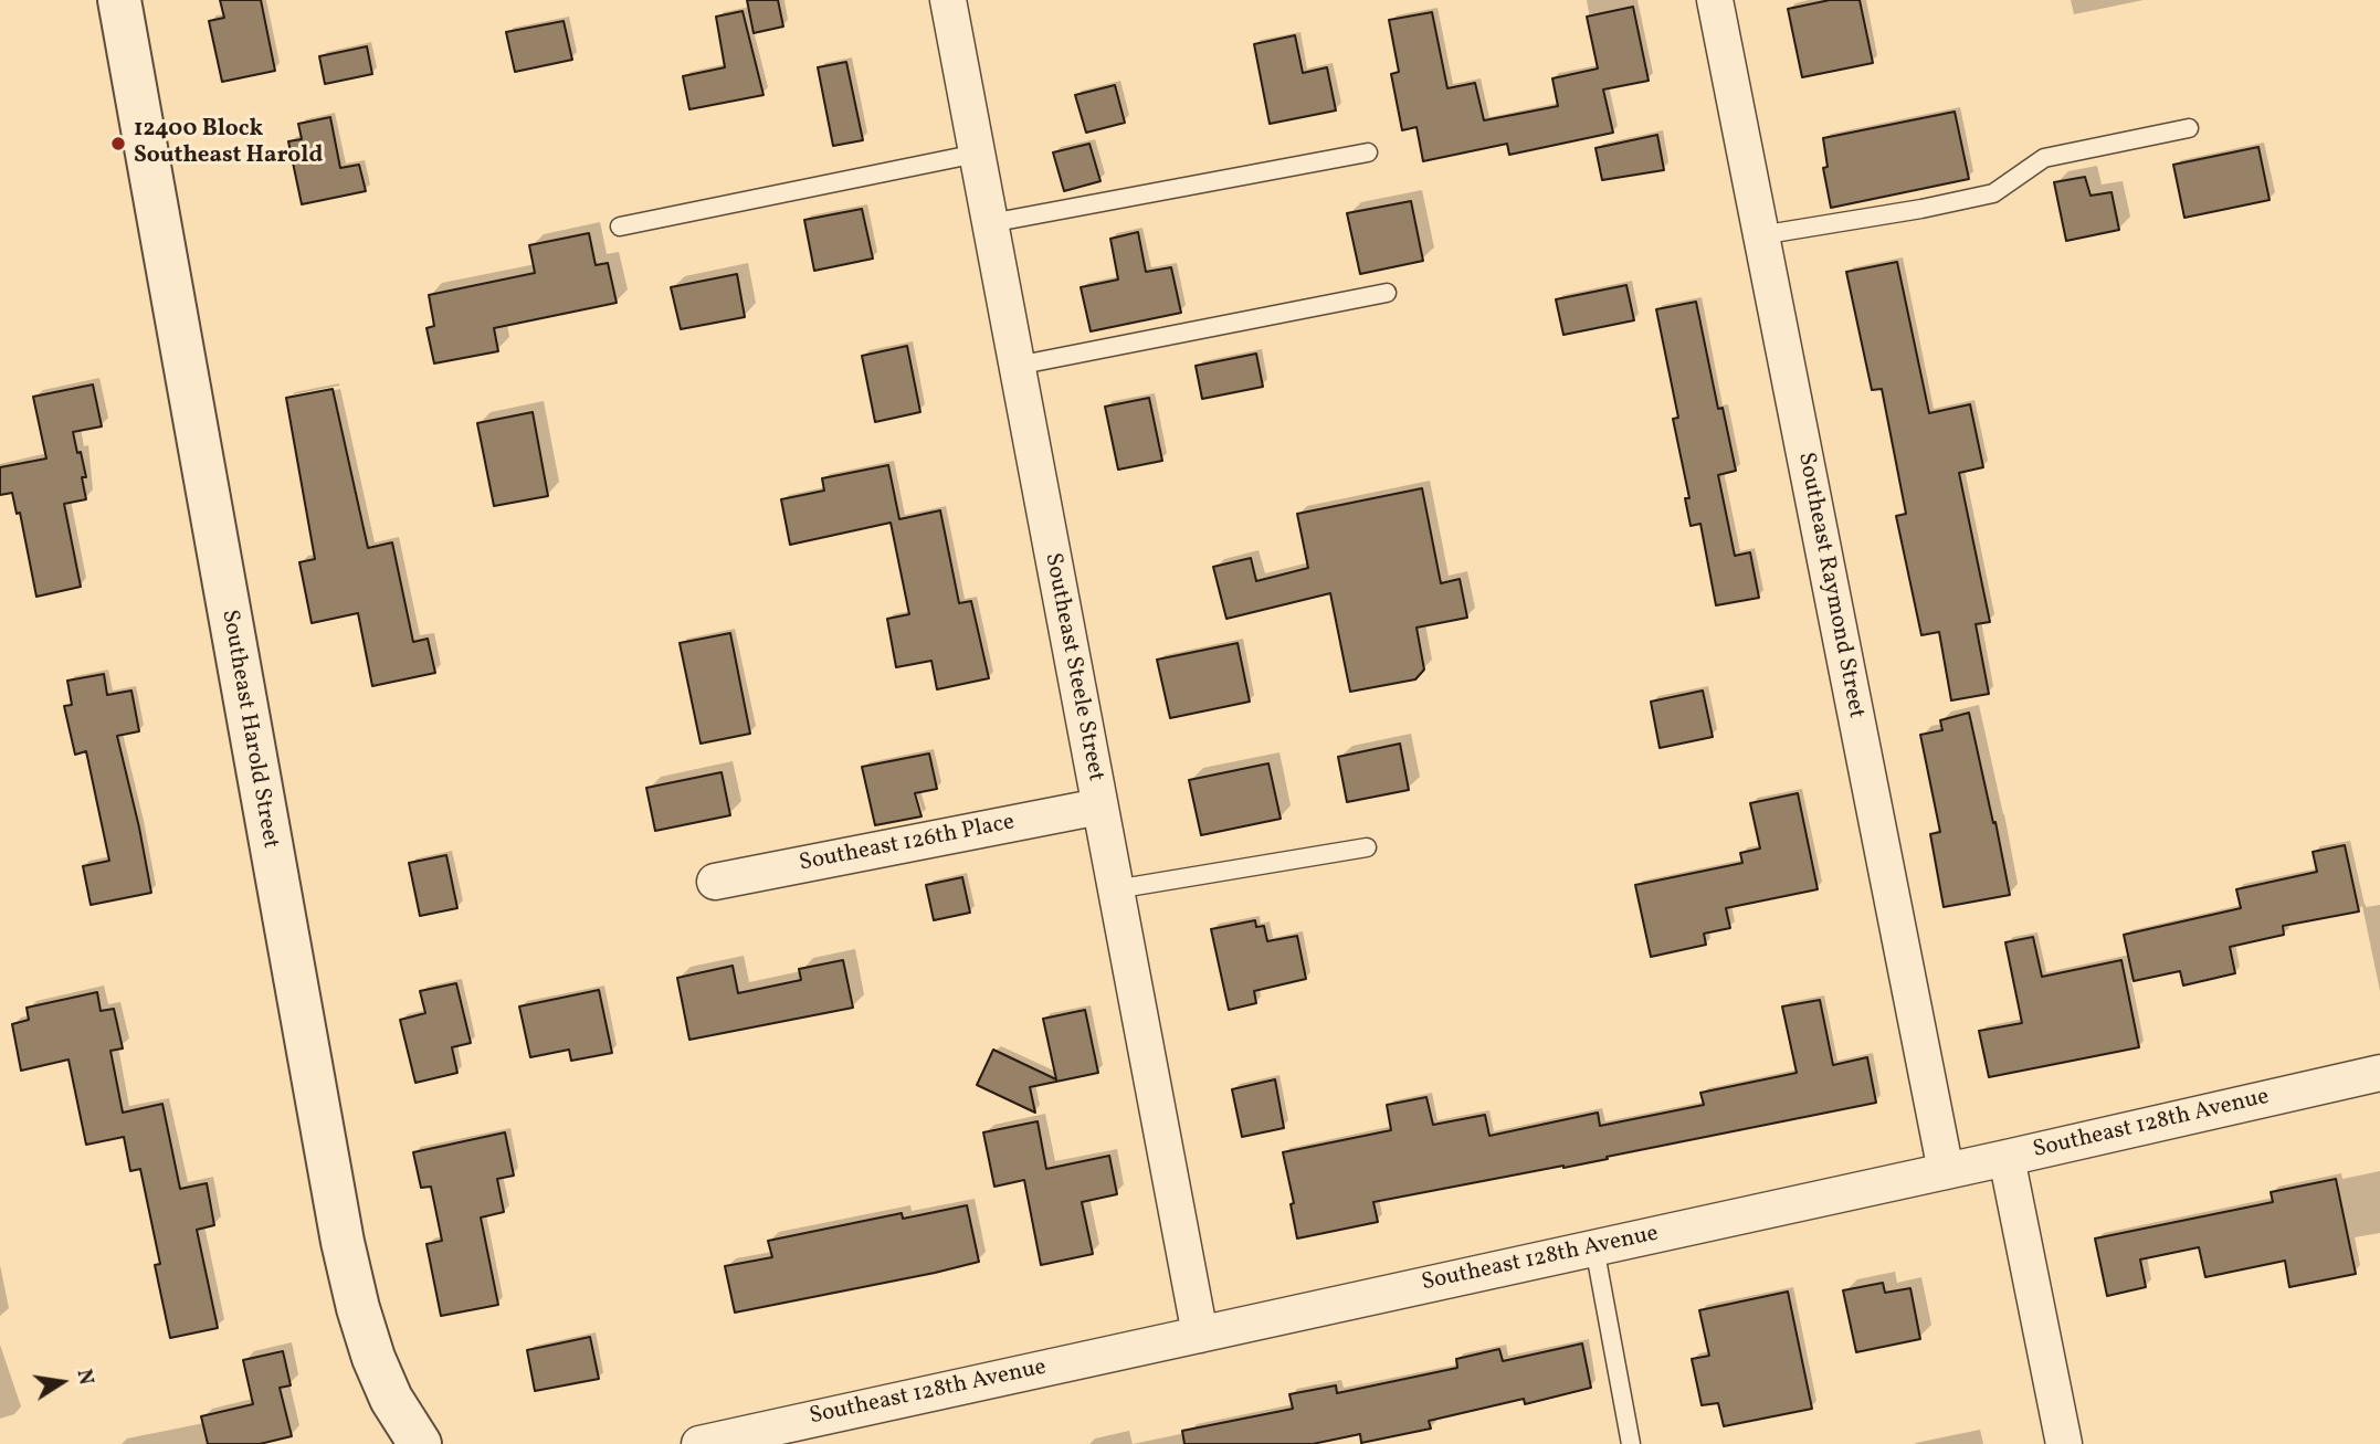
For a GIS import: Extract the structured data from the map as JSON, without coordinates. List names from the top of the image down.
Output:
{
  "streets": {
    "street": [
      "Southeast Raymond Street",
      "Southeast Steele Street",
      "Southeast Harold Street",
      "Southeast 126th Place",
      "Southeast 128th Avenue"
    ]
  },
  "crossings": [
    ["Southeast Raymond Street", "Southeast 128th Avenue"],
    ["Southeast Steele Street", "Southeast 126th Place"],
    ["Southeast Steele Street", "Southeast 128th Avenue"]
  ],
  "places": ["12400 Block Southeast Harold"],
  "north": "right"
}
